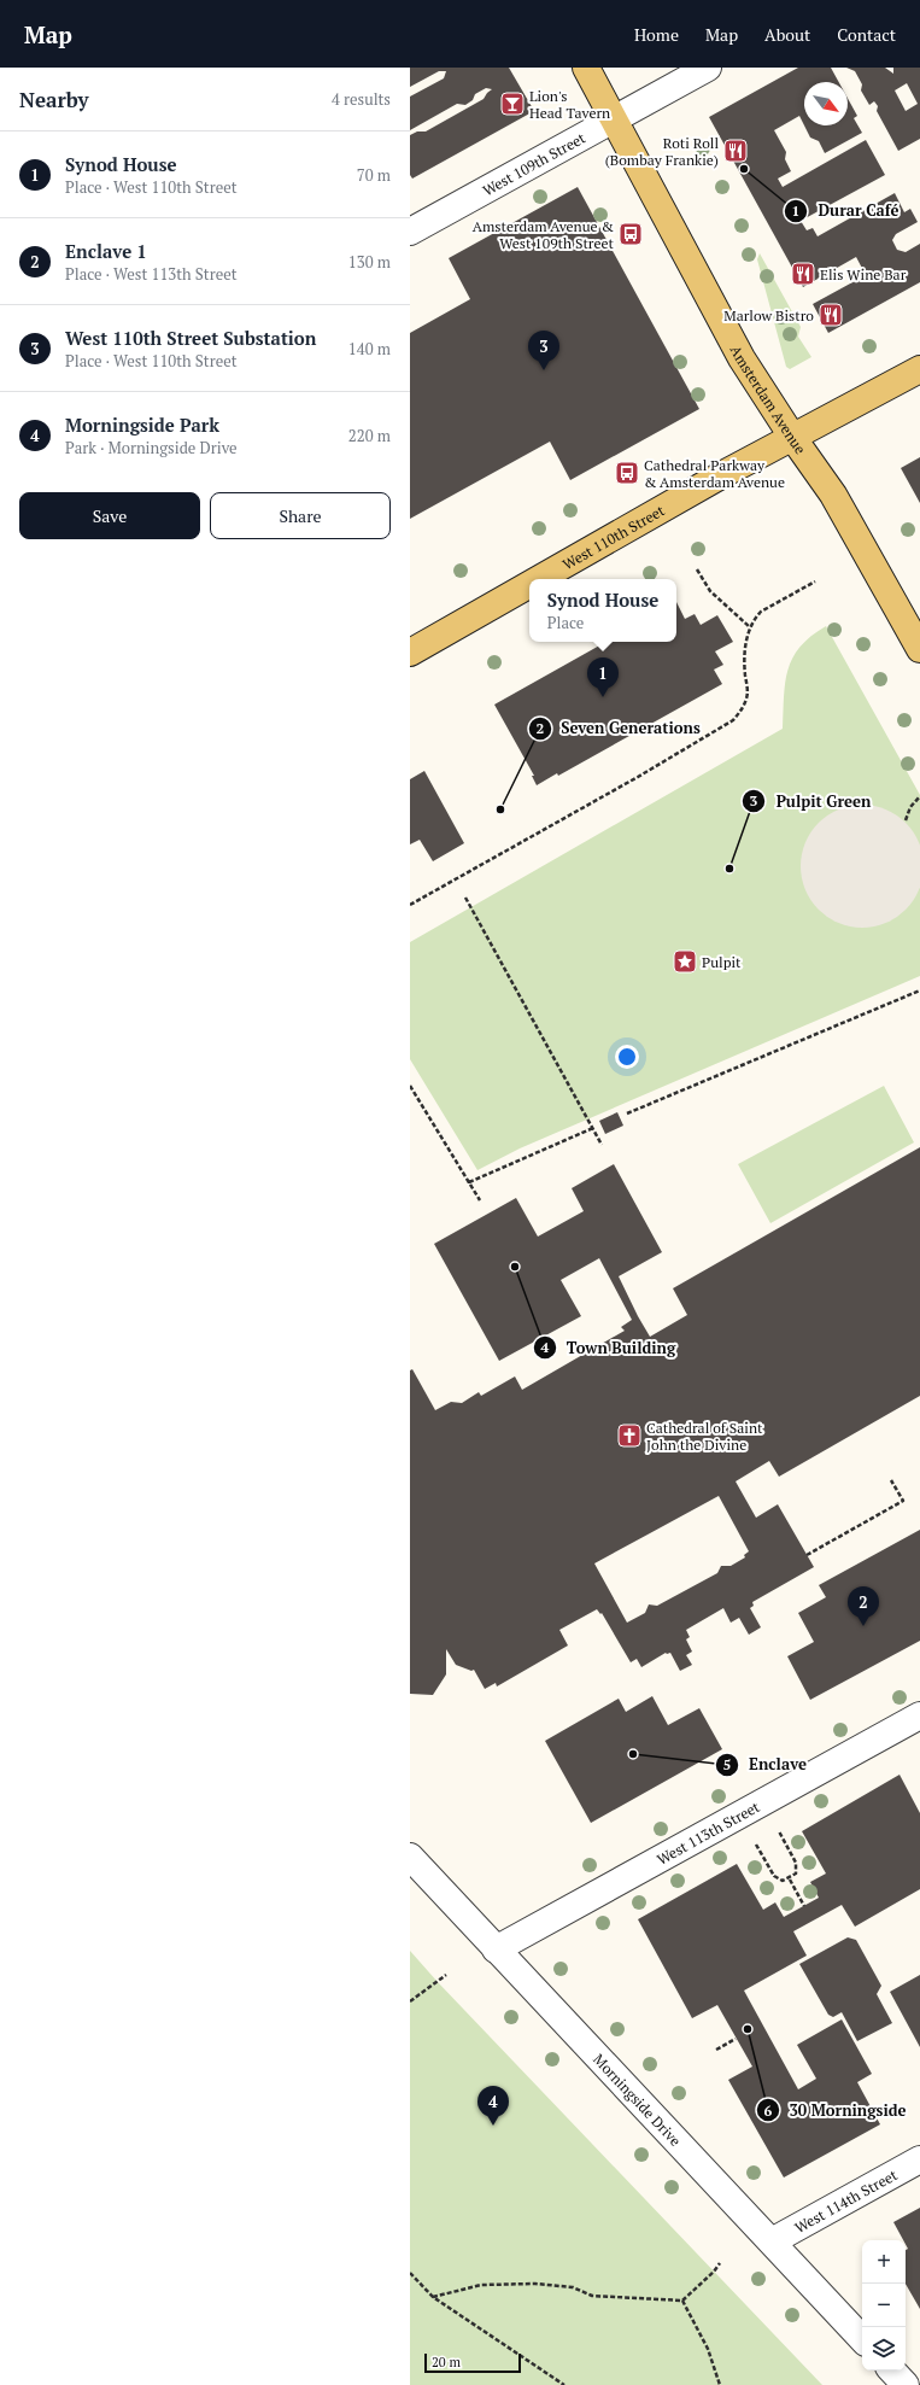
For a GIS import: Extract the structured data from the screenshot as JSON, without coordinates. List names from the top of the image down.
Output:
{
  "streets": {
    "main road": ["Amsterdam Avenue", "West 110th Street"],
    "street": [
      "West 109th Street",
      "West 113th Street",
      "Morningside Drive",
      "West 114th Street"
    ]
  },
  "crossings": [
    ["West 109th Street", "Amsterdam Avenue"],
    ["Amsterdam Avenue", "West 110th Street"],
    ["West 113th Street", "Morningside Drive"],
    ["Morningside Drive", "West 114th Street"]
  ],
  "places": {
    "bar": ["Lion's Head Tavern"],
    "restaurant": ["Roti Roll (Bombay Frankie)", "Elis Wine Bar", "Marlow Bistro"],
    "other": [
      "Durar Café",
      "Seven Generations",
      "Pulpit Green",
      "Town Building",
      "Enclave",
      "30 Morningside"
    ],
    "bus stop": ["Amsterdam Avenue & West 109th Street", "Cathedral Parkway & Amsterdam Avenue"],
    "place": ["Pulpit"],
    "church": ["Cathedral of Saint John the Divine"]
  },
  "scale_bar": "20 m",
  "north": "bottom right",
  "page": {
    "header": "Map",
    "nav": [
      "Home",
      "Map",
      "About",
      "Contact"
    ],
    "heading": ["Nearby", "4 results"],
    "list": [
      {
        "mark": "1",
        "name": "Synod House",
        "note": "Place · West 110th Street",
        "value": "70 m"
      },
      {
        "mark": "2",
        "name": "Enclave 1",
        "note": "Place · West 113th Street",
        "value": "130 m"
      },
      {
        "mark": "3",
        "name": "West 110th Street Substation",
        "note": "Place · West 110th Street",
        "value": "140 m"
      },
      {
        "mark": "4",
        "name": "Morningside Park",
        "note": "Park · Morningside Drive",
        "value": "220 m"
      }
    ],
    "pins": [
      "3",
      "1",
      "2",
      "4"
    ],
    "buttons": ["Save", "Share"],
    "popup": ["Synod House", "Place"],
    "map_buttons": ["+", "−"],
    "scale": "20 m"
  }
}
